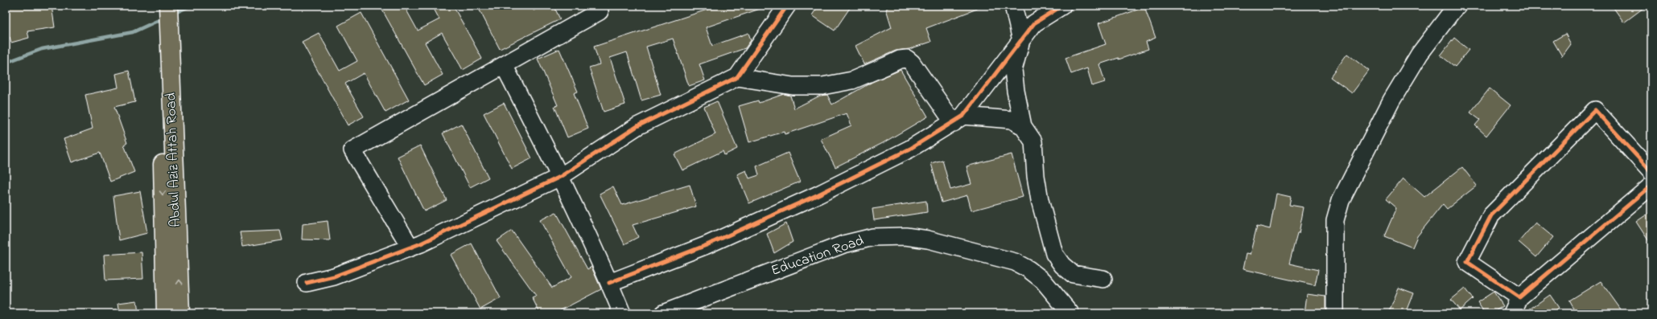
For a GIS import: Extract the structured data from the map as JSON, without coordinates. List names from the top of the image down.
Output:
{
  "streets": {
    "highway": ["Abdul Aziz Attah Road"],
    "street": ["Education Road"]
  }
}
